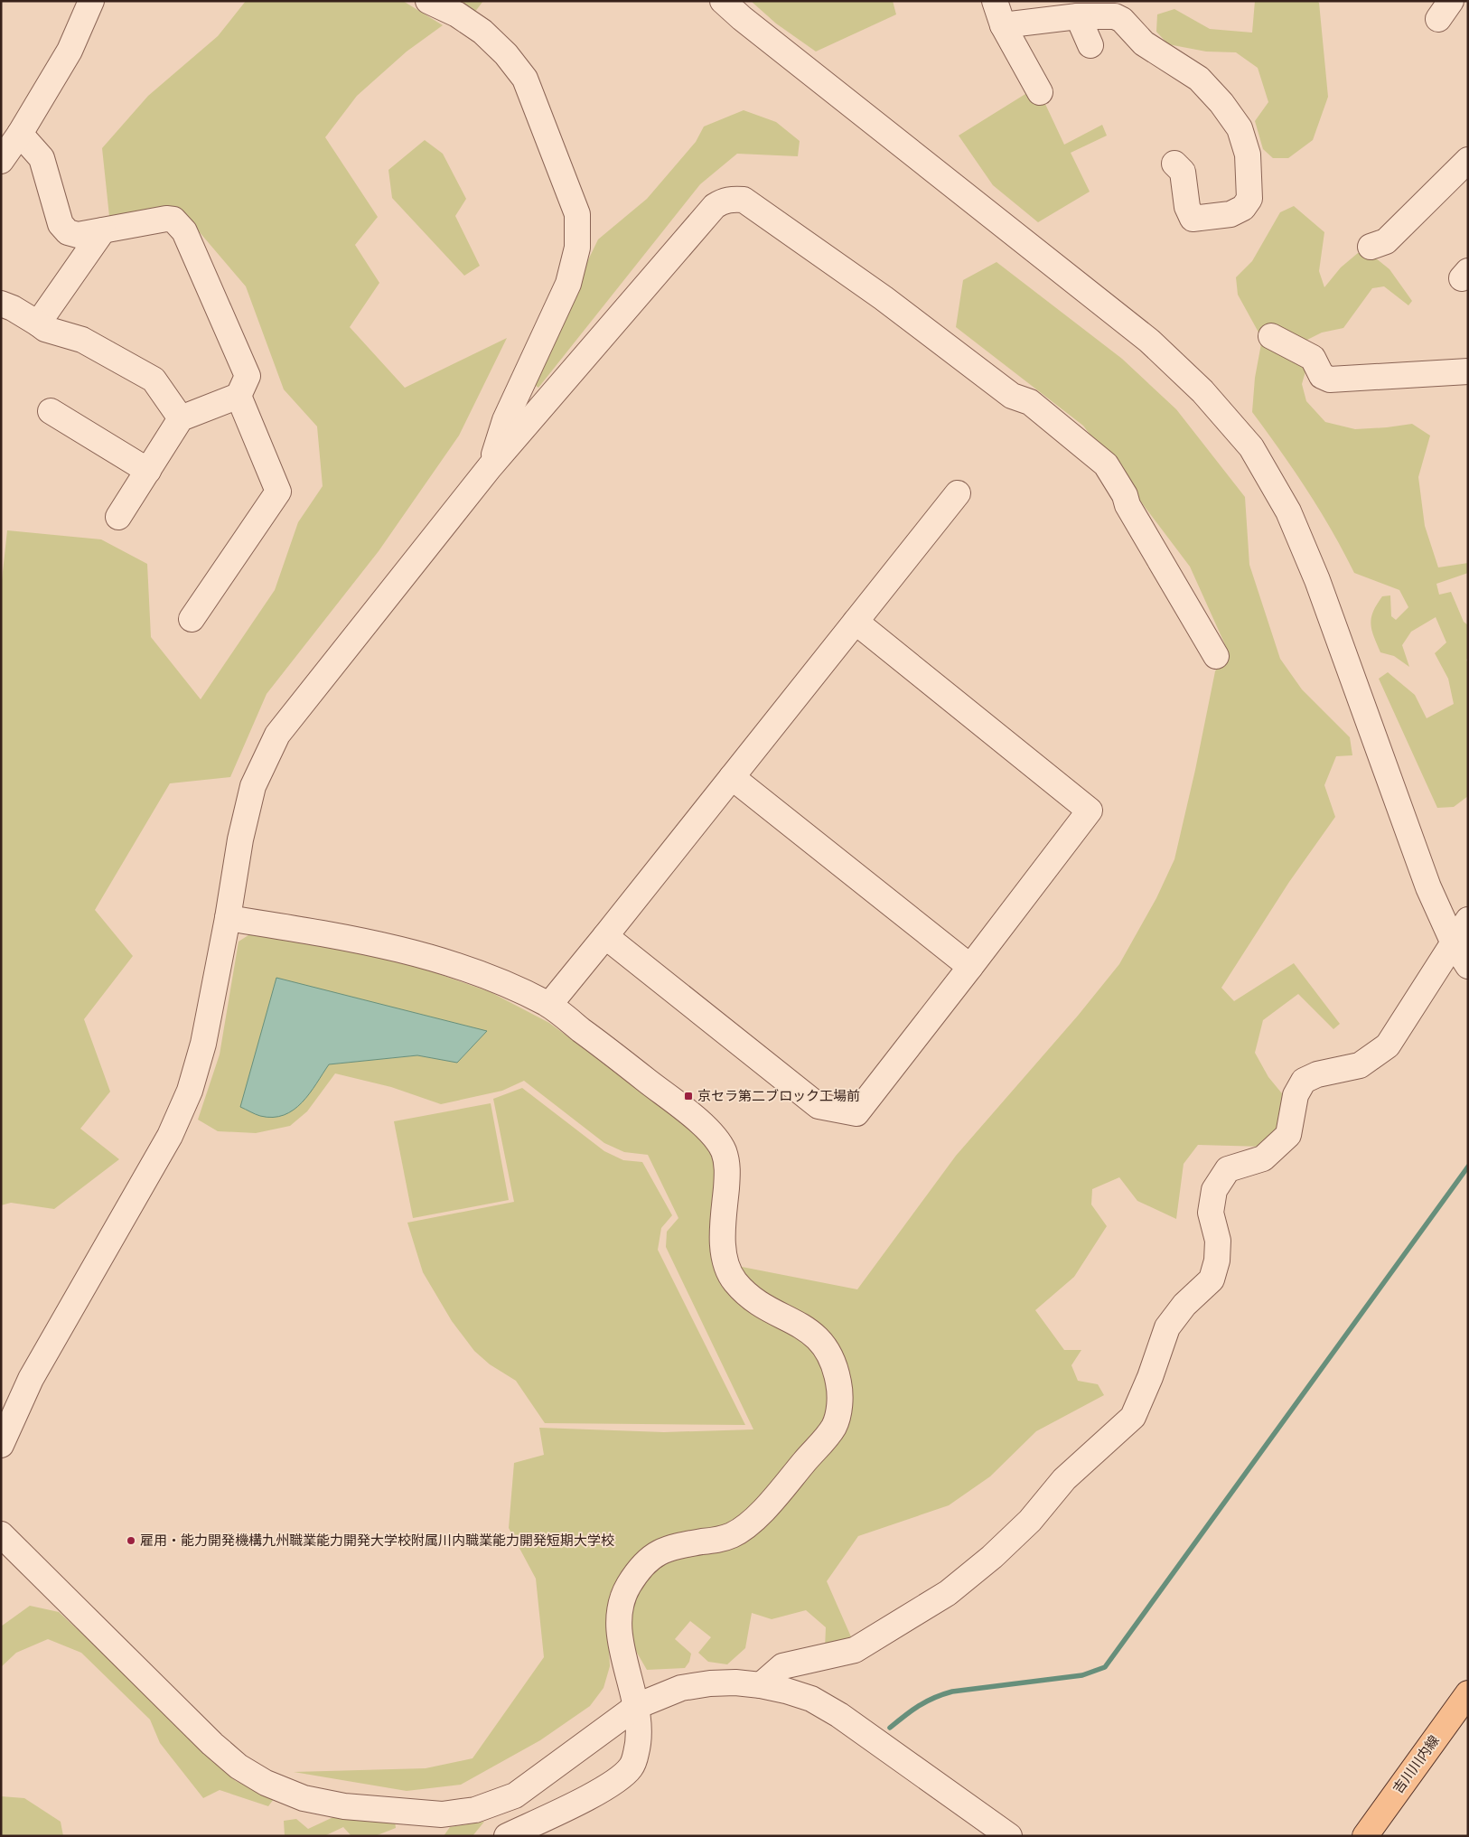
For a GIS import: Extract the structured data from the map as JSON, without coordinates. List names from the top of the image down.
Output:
{
  "streets": {
    "main road": ["吉川川内線"]
  },
  "places": {
    "transit": ["京セラ第二ブロック工場前"],
    "other": ["雇用・能力開発機構九州職業能力開発大学校附属川内職業能力開発短期大学校"]
  }
}
